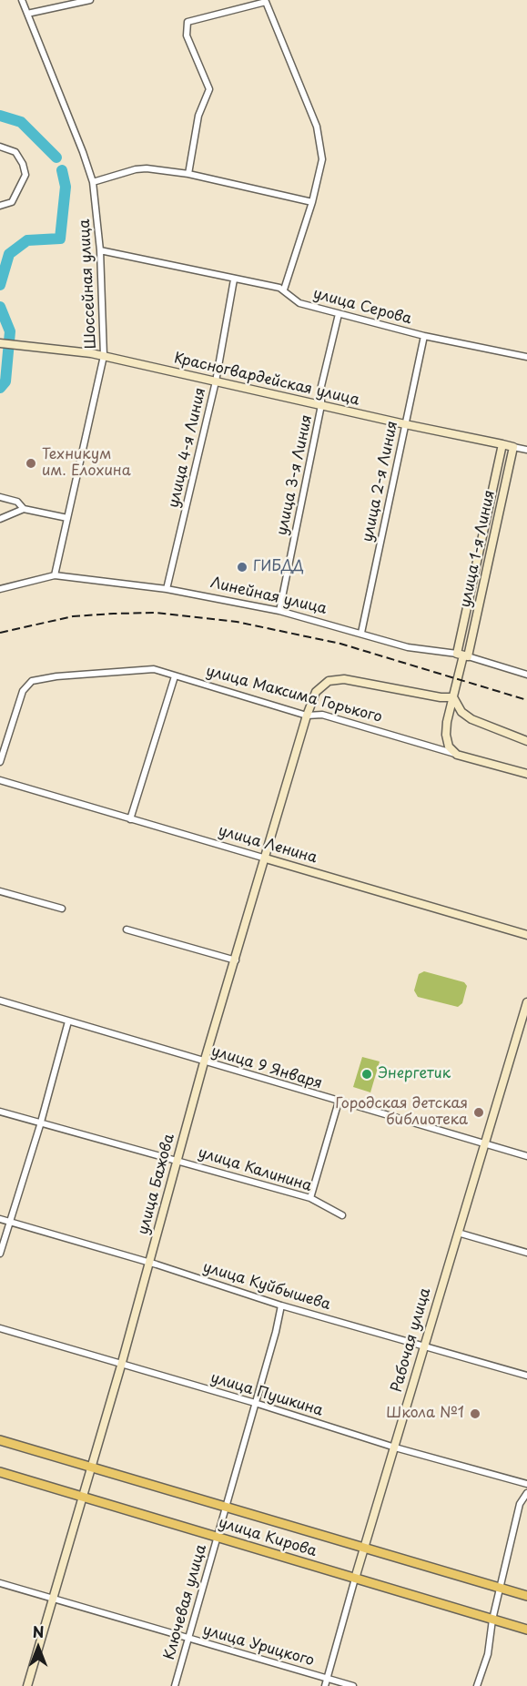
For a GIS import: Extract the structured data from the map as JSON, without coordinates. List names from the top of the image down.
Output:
{
  "streets": {
    "main road": [
      "Красногвардейская улица",
      "улица 1-я Линия",
      "улица Максима Горького",
      "улица Ленина",
      "улица Бажова",
      "Рабочая улица",
      "улица Кирова"
    ],
    "street": [
      "Шоссейная улица",
      "улица Серова",
      "улица 4-я Линия",
      "улица 3-я Линия",
      "улица 2-я Линия",
      "Линейная улица",
      "улица 9 Января",
      "улица Калинина",
      "улица Куйбышева",
      "улица Пушкина",
      "Ключевая улица",
      "улица Урицкого"
    ]
  },
  "crossings": [
    ["Шоссейная улица", "улица Серова"],
    ["Шоссейная улица", "Красногвардейская улица"],
    ["Шоссейная улица", "Линейная улица"],
    ["улица Серова", "улица 4-я Линия"],
    ["улица Серова", "улица 3-я Линия"],
    ["улица Серова", "улица 2-я Линия"],
    ["Красногвардейская улица", "улица 4-я Линия"],
    ["Красногвардейская улица", "улица 3-я Линия"],
    ["Красногвардейская улица", "улица 2-я Линия"],
    ["Красногвардейская улица", "улица 1-я Линия"],
    ["улица 4-я Линия", "Линейная улица"],
    ["улица 3-я Линия", "Линейная улица"],
    ["улица 2-я Линия", "Линейная улица"],
    ["улица 1-я Линия", "Линейная улица"],
    ["улица 1-я Линия", "улица Максима Горького"],
    ["улица Максима Горького", "улица Бажова"],
    ["улица Ленина", "улица Бажова"],
    ["улица 9 Января", "улица Бажова"],
    ["улица 9 Января", "Рабочая улица"],
    ["улица Калинина", "улица Бажова"],
    ["улица Бажова", "улица Куйбышева"],
    ["улица Бажова", "улица Пушкина"],
    ["улица Бажова", "улица Кирова"],
    ["улица Бажова", "улица Урицкого"],
    ["улица Куйбышева", "Рабочая улица"],
    ["улица Куйбышева", "Ключевая улица"],
    ["Рабочая улица", "улица Пушкина"],
    ["Рабочая улица", "улица Кирова"],
    ["Рабочая улица", "улица Урицкого"],
    ["улица Пушкина", "Ключевая улица"],
    ["улица Кирова", "Ключевая улица"],
    ["Ключевая улица", "улица Урицкого"]
  ],
  "places": [
    "Техникум им. Елохина",
    "ГИБДД",
    "Энергетик",
    "Городская детская библиотека",
    "Школа №1"
  ],
  "north": "top"
}
